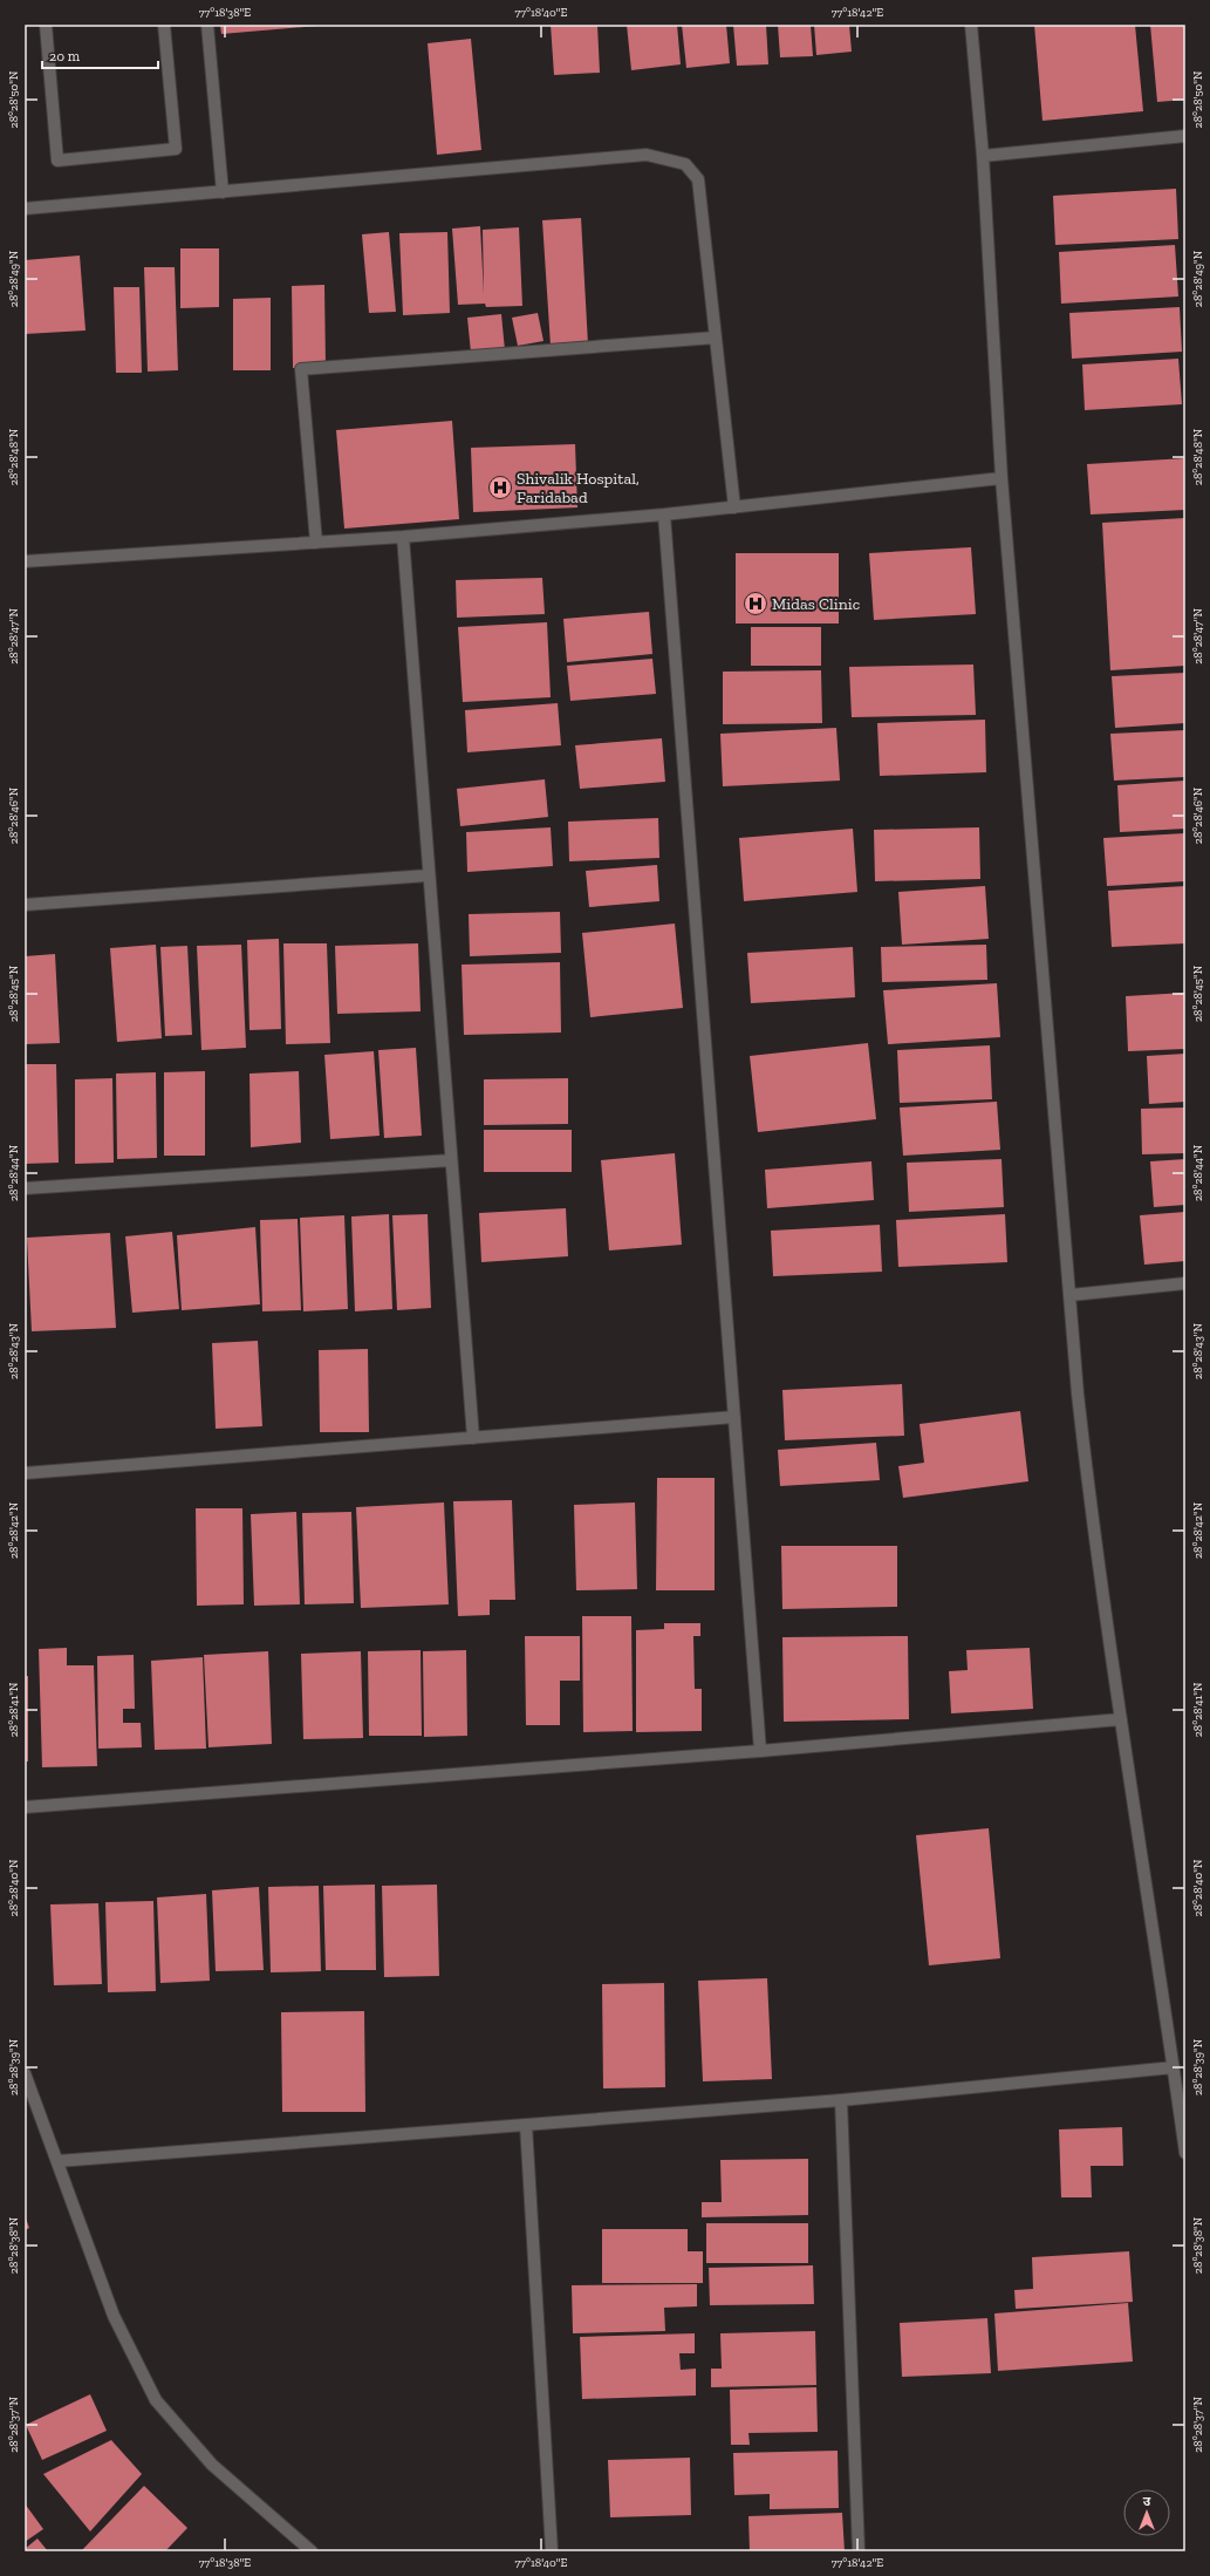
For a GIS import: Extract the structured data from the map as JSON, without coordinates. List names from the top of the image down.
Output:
{
  "places": {
    "hospital": ["Shivalik Hospital, Faridabad", "Midas Clinic"]
  },
  "scale_bar": "20 m",
  "north": "top",
  "coordinates": [
    "77°18'38\"E",
    "77°18'40\"E",
    "77°18'42\"E",
    "28°28'50\"N",
    "28°28'49\"N",
    "28°28'48\"N",
    "28°28'47\"N",
    "28°28'46\"N",
    "28°28'45\"N",
    "28°28'44\"N",
    "28°28'43\"N",
    "28°28'42\"N",
    "28°28'41\"N",
    "28°28'40\"N",
    "28°28'39\"N",
    "28°28'38\"N",
    "28°28'37\"N"
  ]
}
